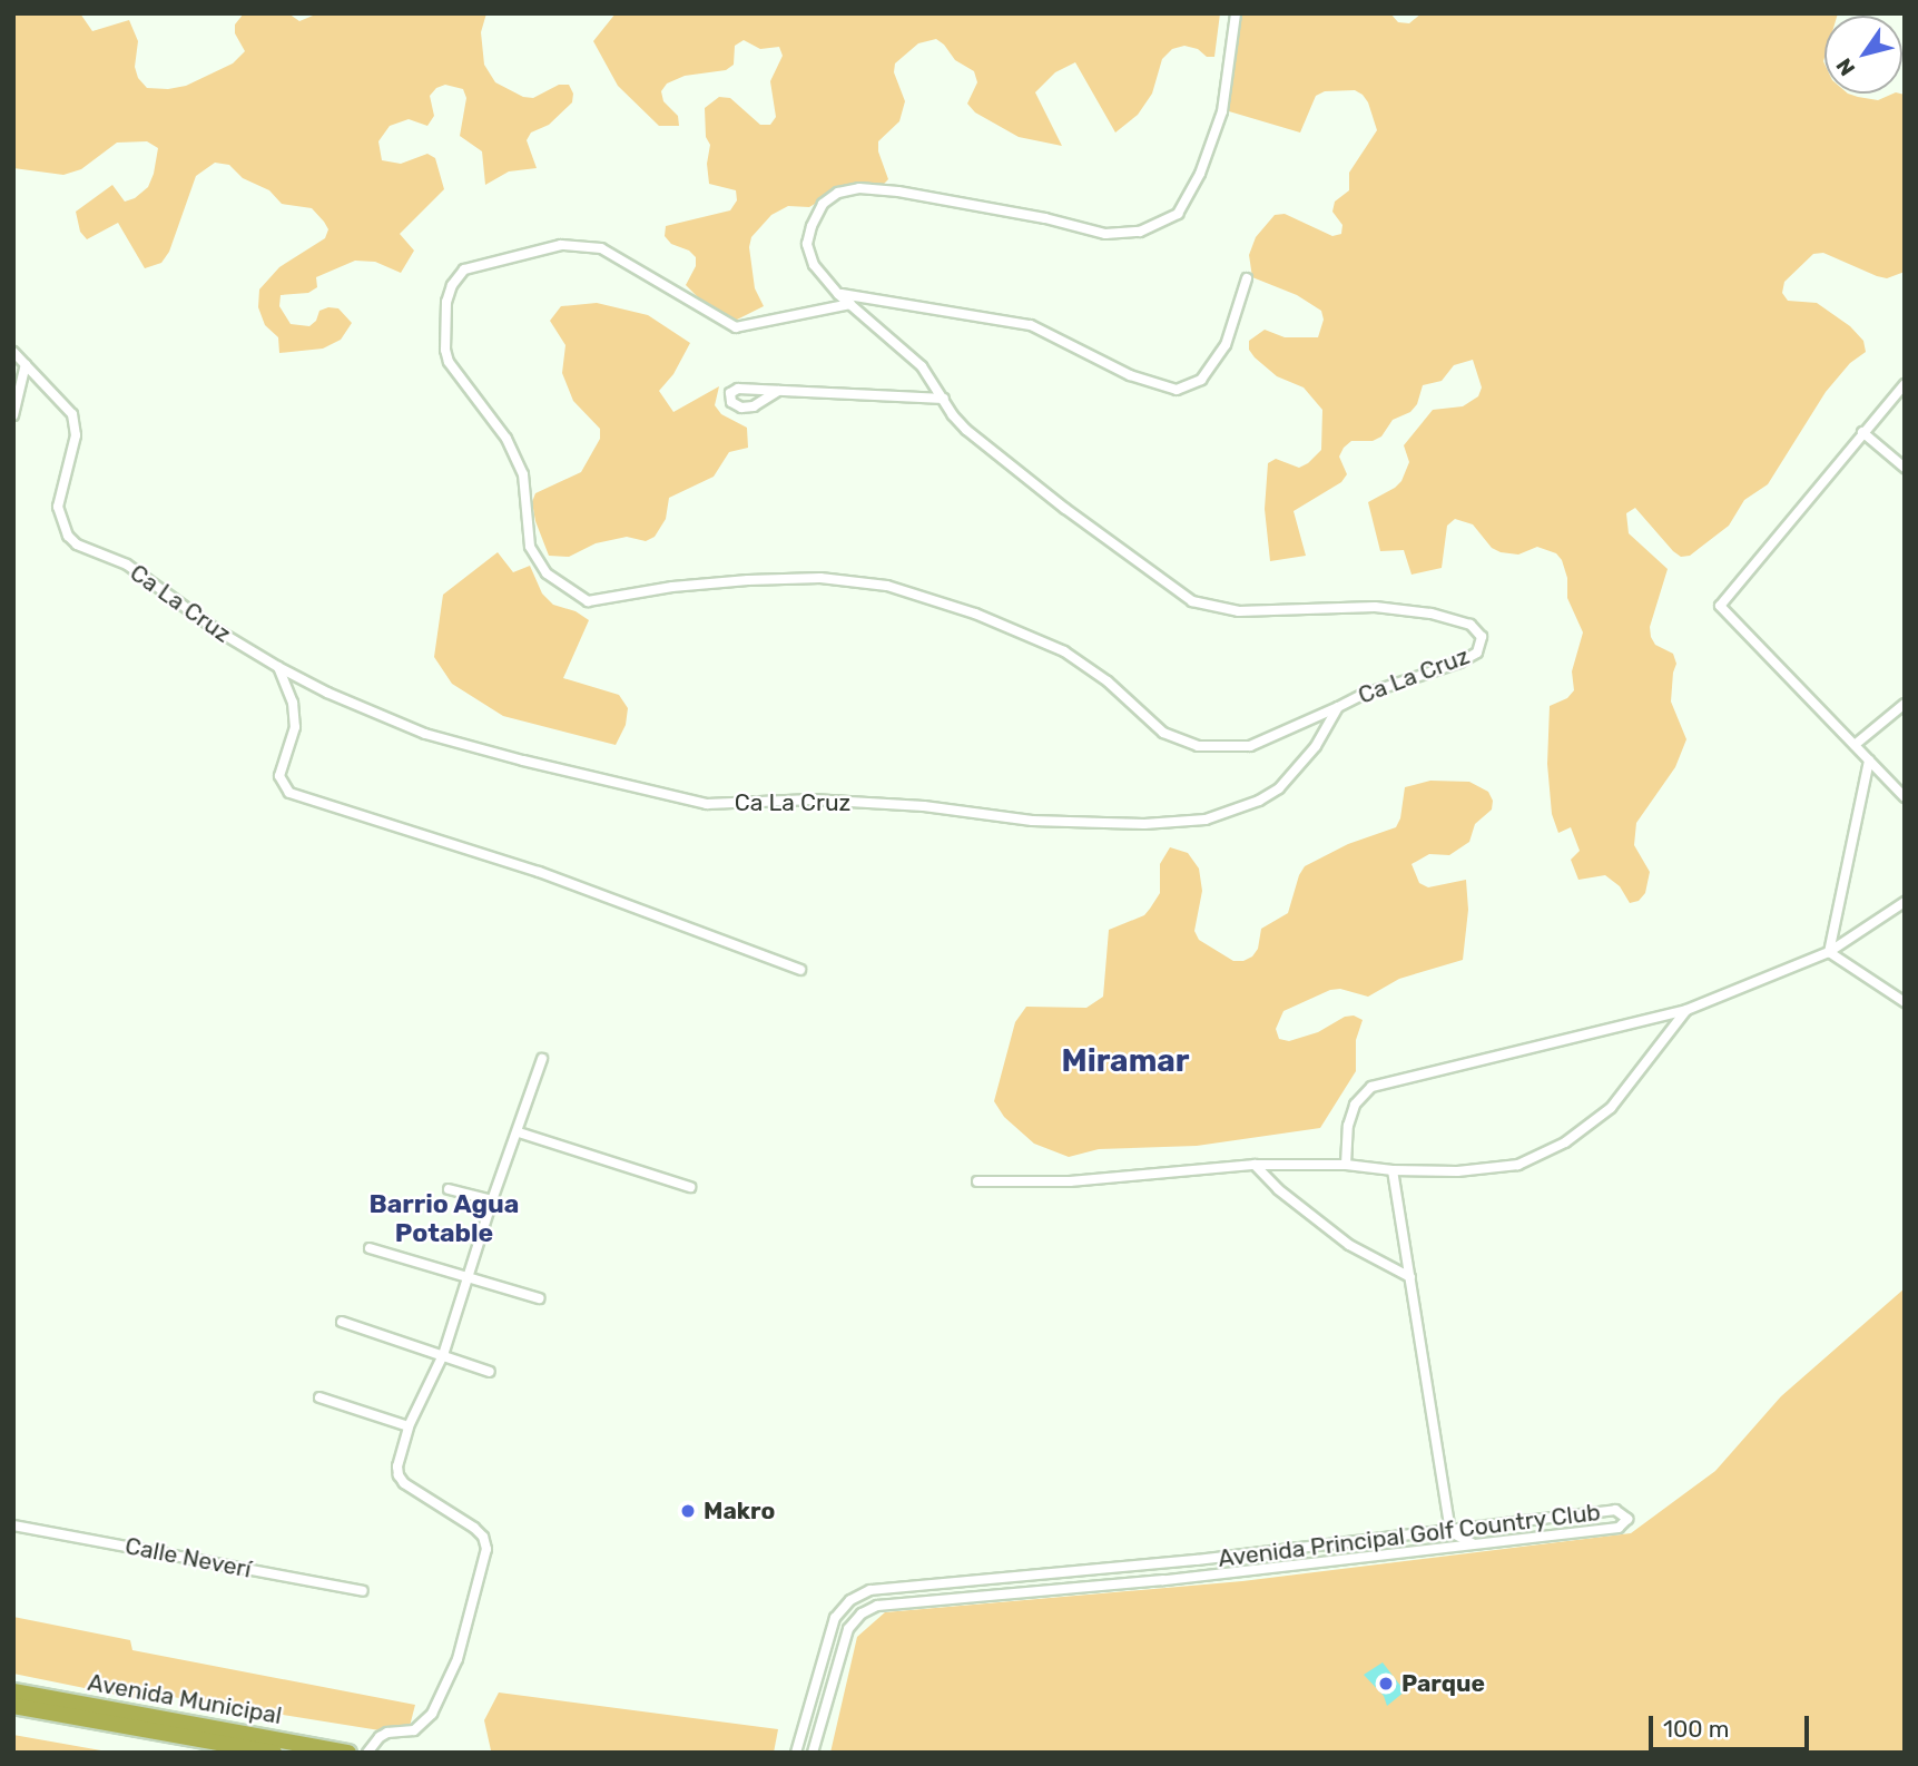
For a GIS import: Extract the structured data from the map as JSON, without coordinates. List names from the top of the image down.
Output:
{
  "streets": {
    "highway": ["Avenida Municipal"],
    "street": ["Ca La Cruz", "Avenida Principal Golf Country Club", "Calle Neverí"]
  },
  "districts": ["Miramar", "Barrio Agua Potable"],
  "places": ["Makro", "Parque"],
  "scale_bar": "100 m",
  "north": "bottom left"
}
